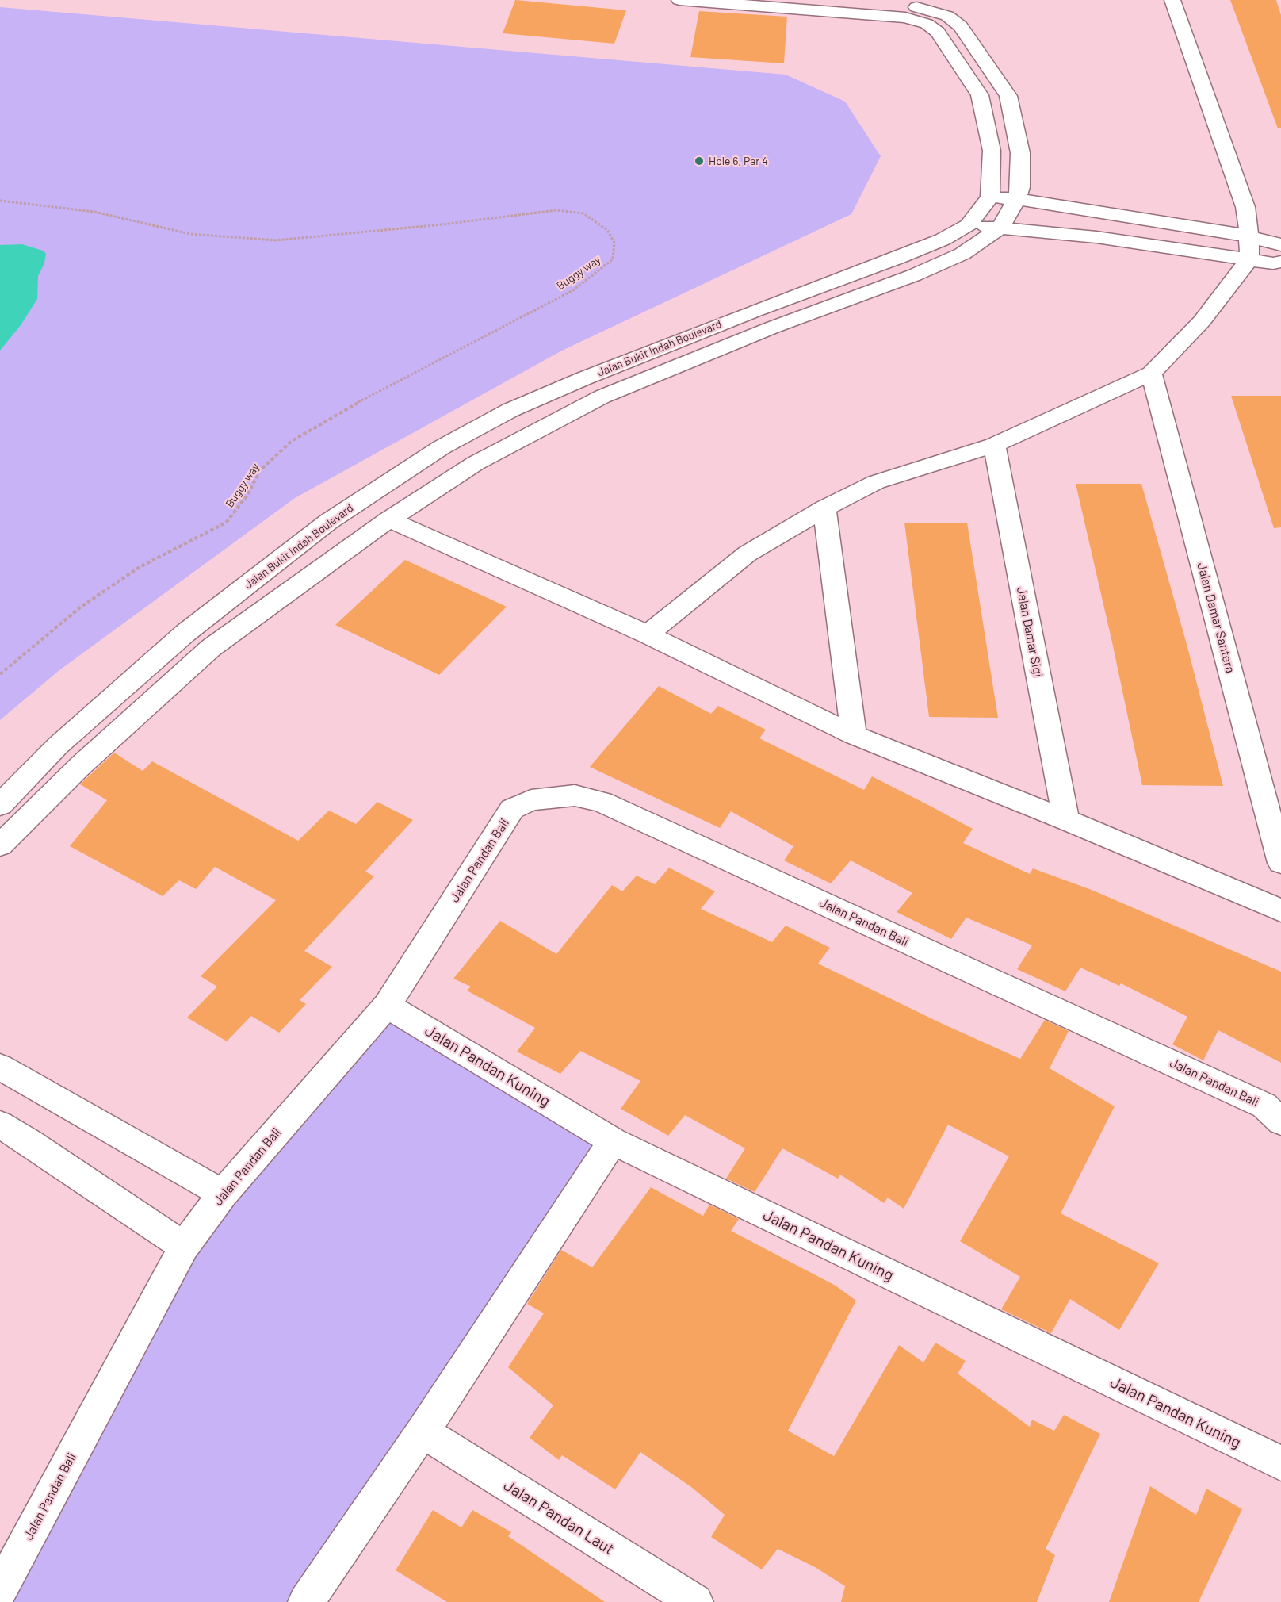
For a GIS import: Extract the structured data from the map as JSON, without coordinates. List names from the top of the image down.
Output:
{
  "streets": {
    "street": [
      "Jalan Bukit Indah Boulevard",
      "Jalan Damar Santera",
      "Jalan Damar Sigi",
      "Jalan Pandan Bali",
      "Jalan Pandan Kuning",
      "Jalan Pandan Laut"
    ],
    "path": ["Buggy way"]
  },
  "crossings": [
    ["Jalan Pandan Bali", "Jalan Pandan Kuning"]
  ],
  "places": ["Hole 6, Par 4"]
}
